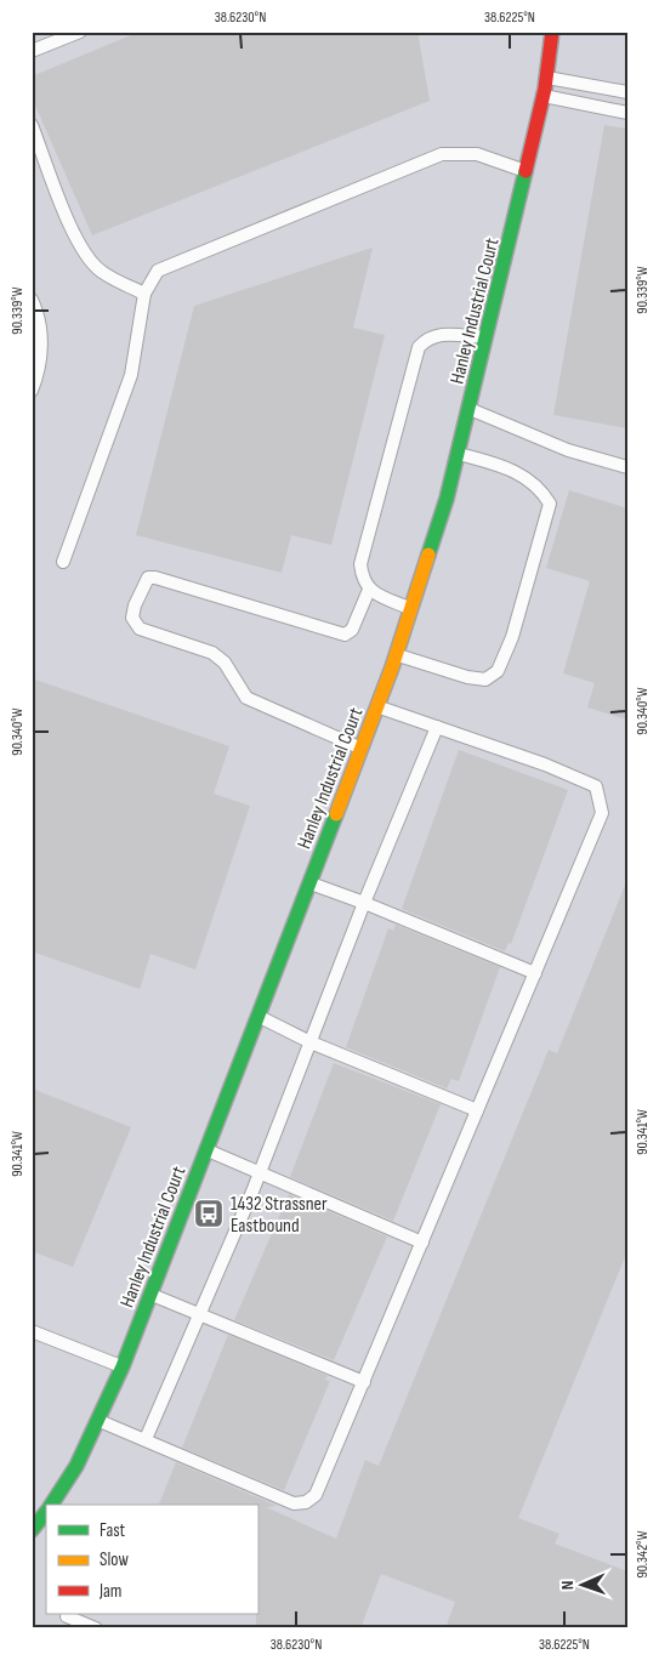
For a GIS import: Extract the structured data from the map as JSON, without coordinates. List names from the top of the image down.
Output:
{
  "streets": {
    "street": ["Hanley Industrial Court"]
  },
  "places": {
    "bus stop": ["1432 Strassner Eastbound"]
  },
  "legend": ["Fast", "Slow", "Jam"],
  "north": "left",
  "coordinates": [
    "38.6230°N",
    "38.6225°N",
    "90.339°W",
    "90.340°W",
    "90.341°W",
    "90.342°W"
  ]
}
